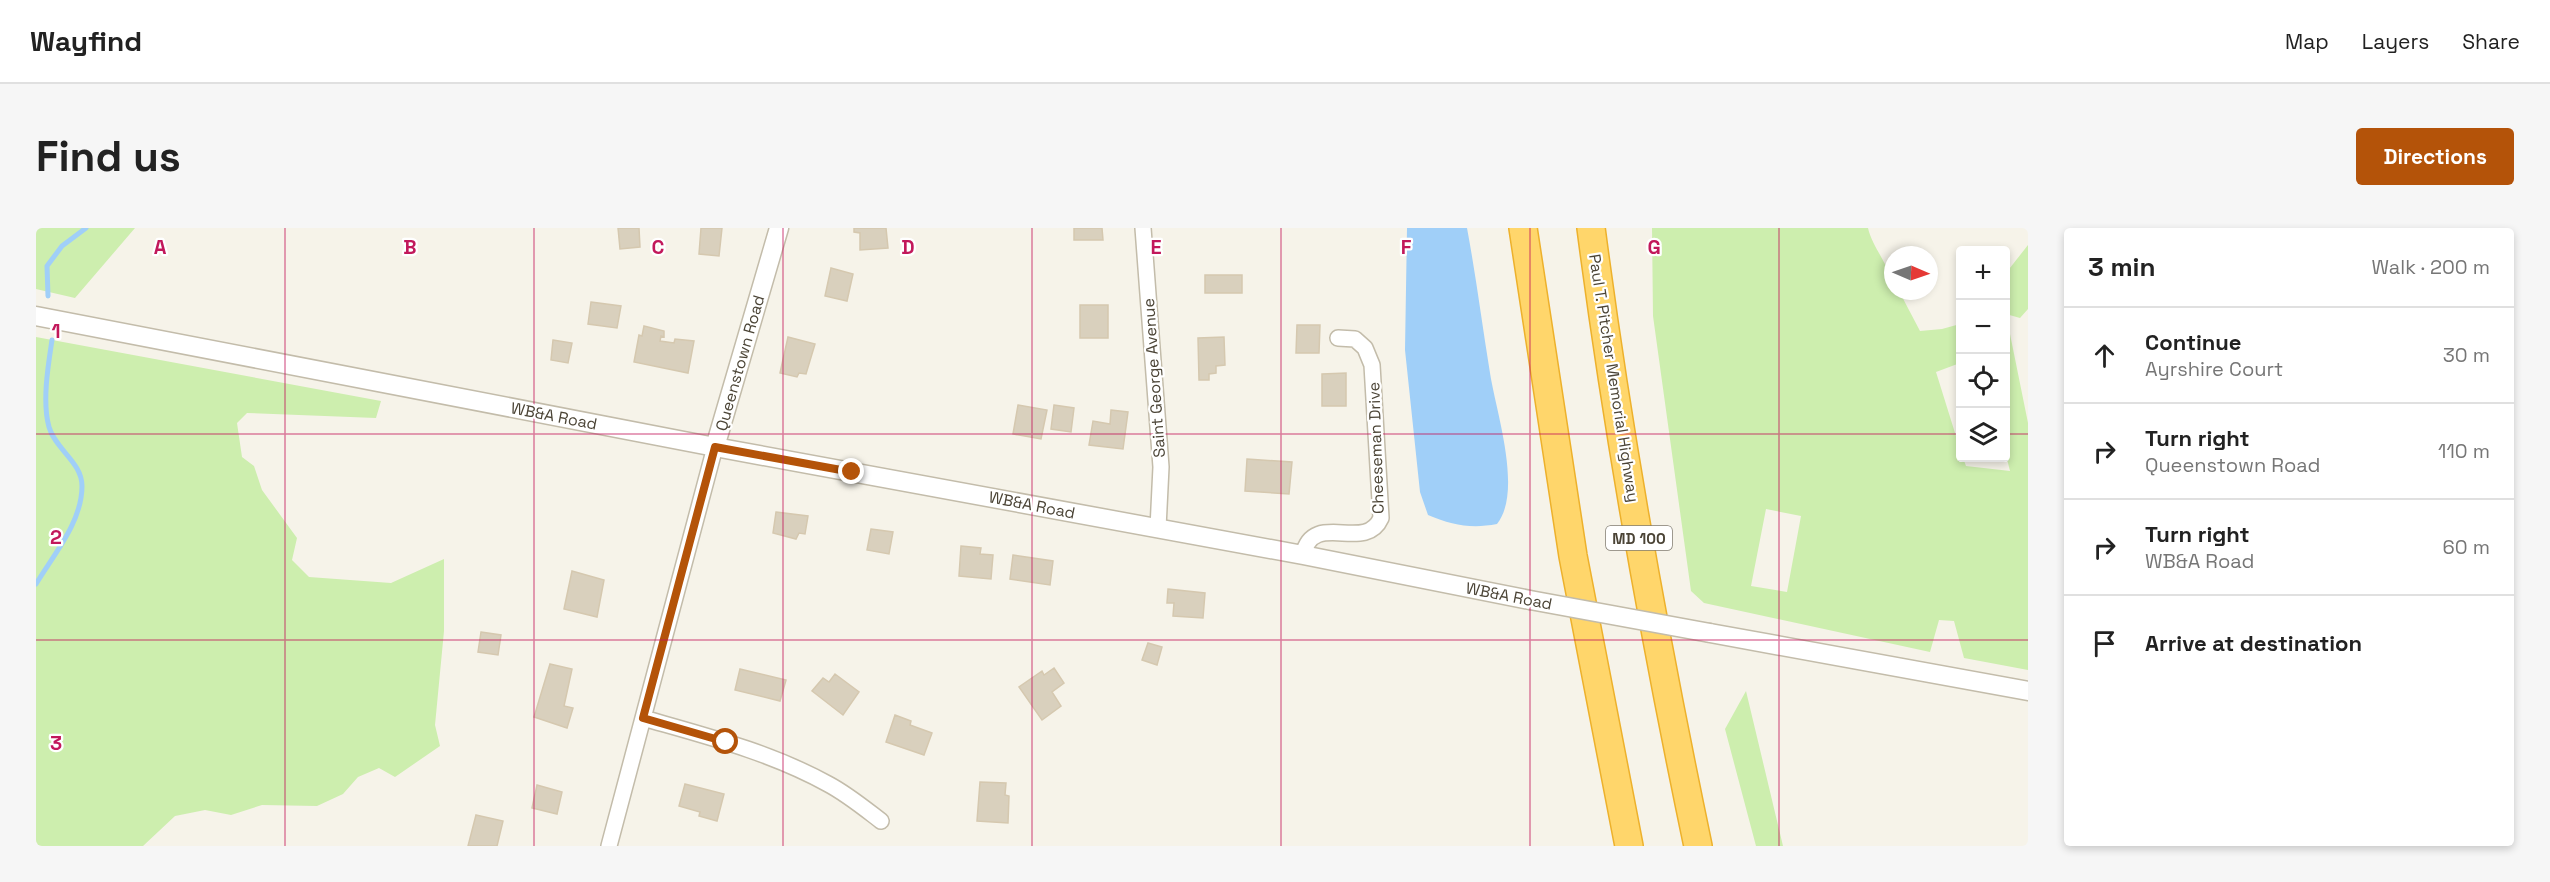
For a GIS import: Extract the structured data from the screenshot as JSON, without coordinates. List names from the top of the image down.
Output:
{
  "streets": {
    "highway": ["Paul T. Pitcher Memorial Highway", "MD 100"],
    "street": [
      "Queenstown Road",
      "Saint George Avenue",
      "WB&A Road",
      "Cheeseman Drive"
    ]
  },
  "crossings": [
    ["Queenstown Road", "WB&A Road"],
    ["Saint George Avenue", "WB&A Road"],
    ["WB&A Road", "Cheeseman Drive"]
  ],
  "north": "right",
  "page": {
    "header": "Wayfind",
    "nav": ["Map", "Layers", "Share"],
    "buttons": "Directions",
    "title": "Find us",
    "heading": ["3 min", "Walk · 200 m"],
    "map_buttons": ["+", "−"],
    "list": [
      ["Continue", "Ayrshire Court", "30 m"],
      ["Turn right", "Queenstown Road", "110 m"],
      ["Turn right", "WB&A Road", "60 m"],
      "Arrive at destination"
    ]
  },
  "grid": {
    "columns": [
      "A",
      "B",
      "C",
      "D",
      "E",
      "F",
      "G"
    ],
    "rows": ["1", "2", "3"]
  }
}
